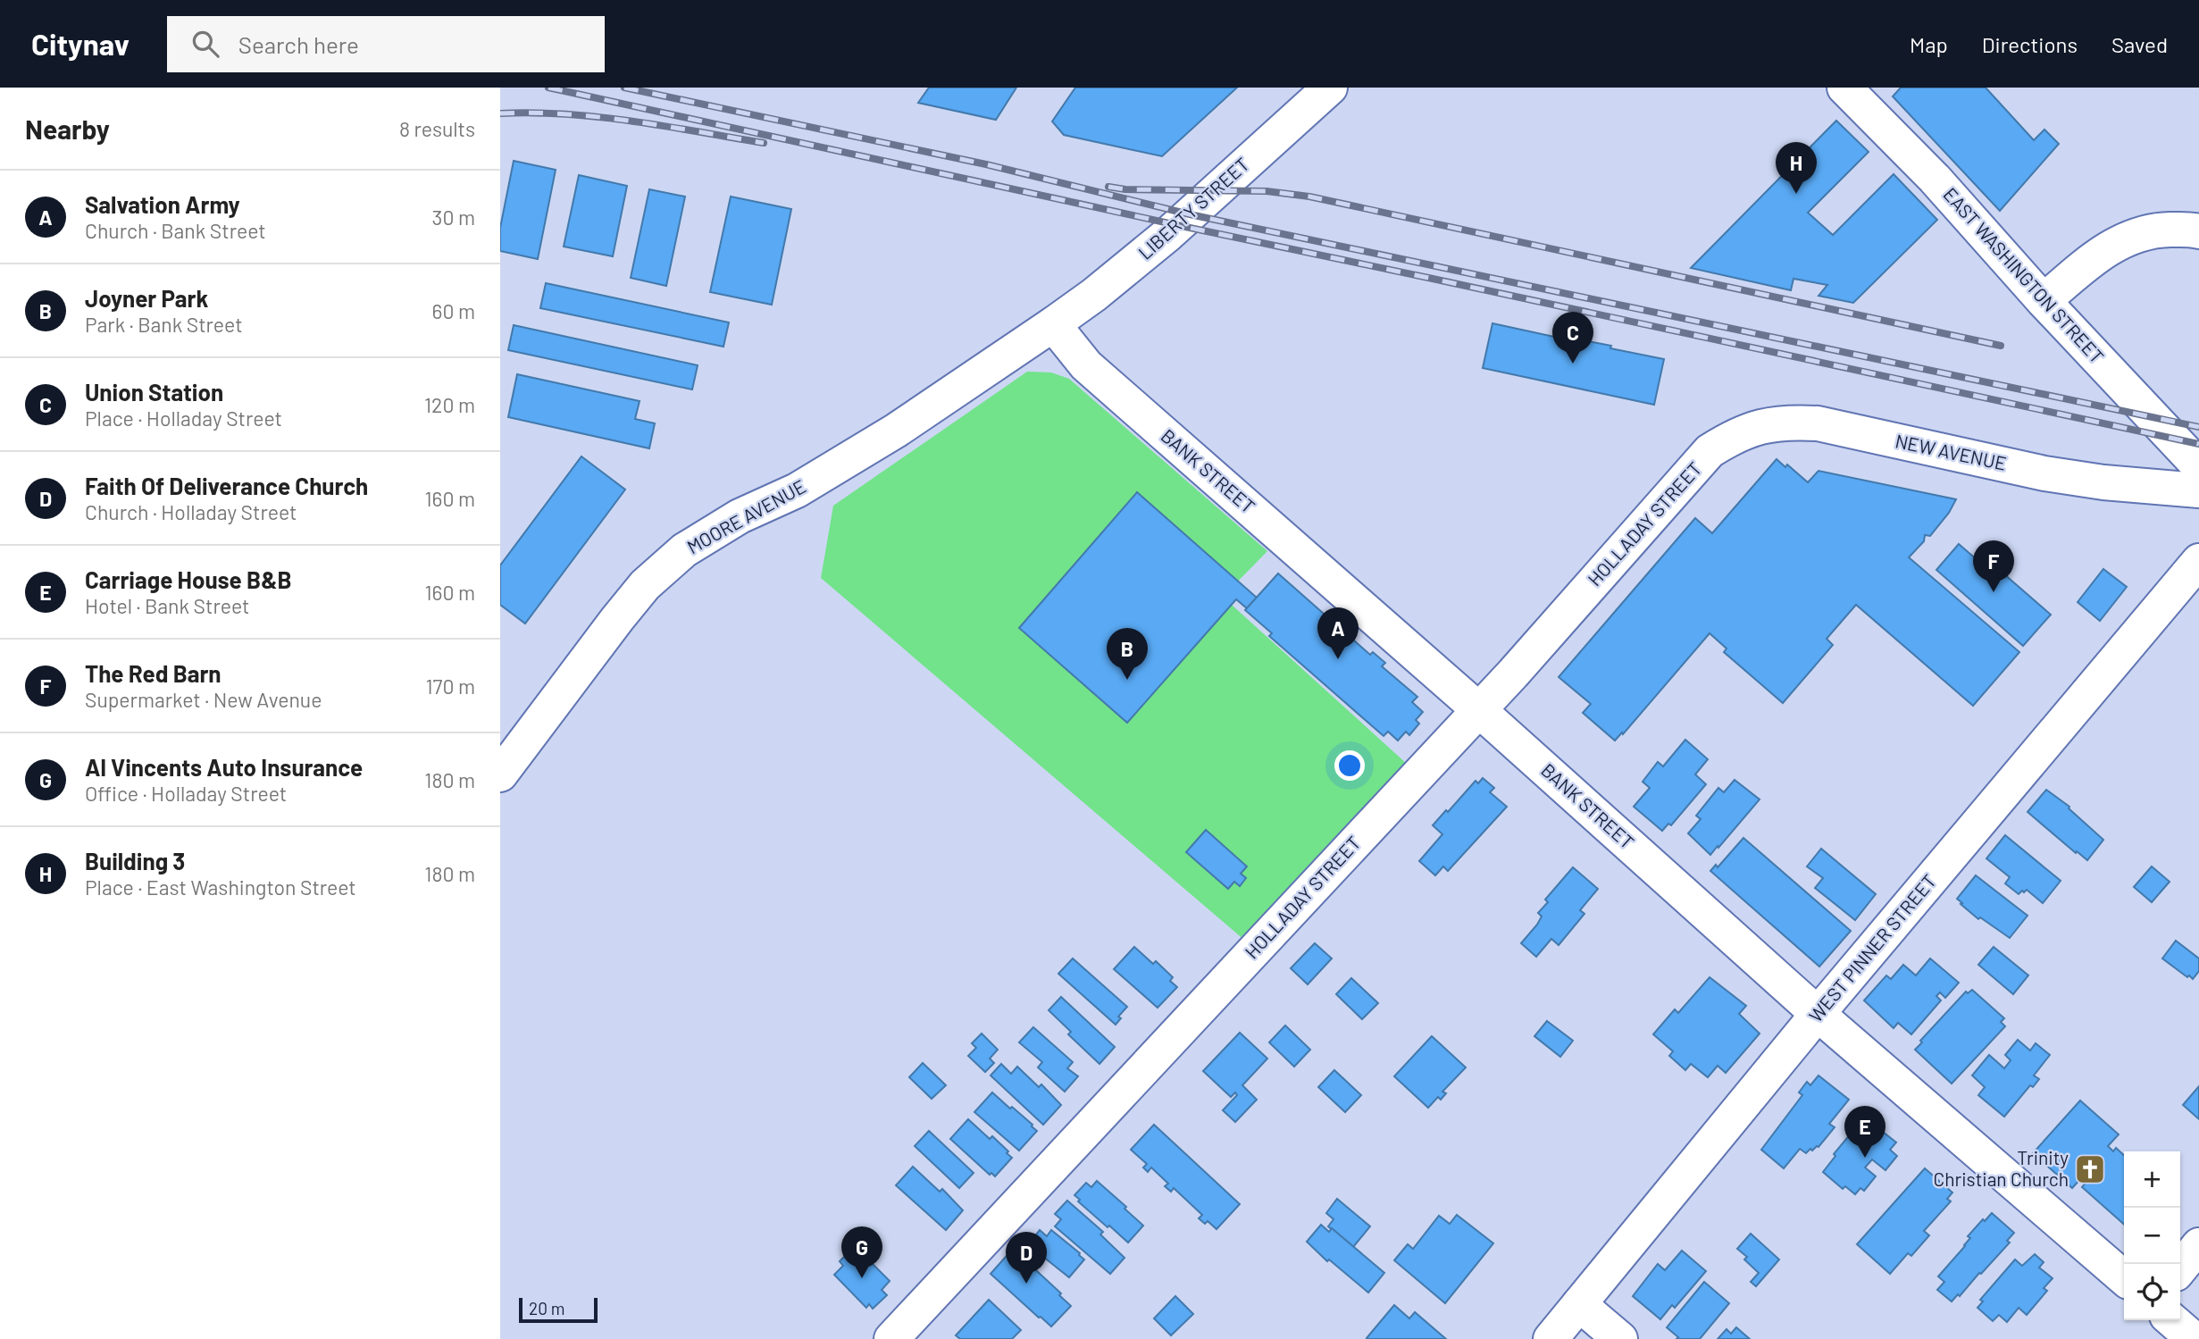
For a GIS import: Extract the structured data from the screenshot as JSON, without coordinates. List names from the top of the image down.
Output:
{
  "streets": {
    "street": [
      "LIBERTY STREET",
      "EAST WASHINGTON STREET",
      "NEW AVENUE",
      "BANK STREET",
      "MOORE AVENUE",
      "HOLLADAY STREET",
      "WEST PINNER STREET"
    ]
  },
  "crossings": [
    ["LIBERTY STREET", "BANK STREET"],
    ["LIBERTY STREET", "MOORE AVENUE"],
    ["NEW AVENUE", "HOLLADAY STREET"],
    ["BANK STREET", "MOORE AVENUE"],
    ["BANK STREET", "HOLLADAY STREET"],
    ["BANK STREET", "WEST PINNER STREET"]
  ],
  "places": {
    "church": ["Trinity Christian Church"]
  },
  "scale_bar": "20 m",
  "page": {
    "header": "Citynav",
    "search": "Search here",
    "nav": ["Map", "Directions", "Saved"],
    "heading": ["Nearby", "8 results"],
    "pins": [
      "H",
      "C",
      "F",
      "A",
      "B",
      "E",
      "G",
      "D"
    ],
    "list": [
      {
        "mark": "A",
        "name": "Salvation Army",
        "note": "Church · Bank Street",
        "value": "30 m"
      },
      {
        "mark": "B",
        "name": "Joyner Park",
        "note": "Park · Bank Street",
        "value": "60 m"
      },
      {
        "mark": "C",
        "name": "Union Station",
        "note": "Place · Holladay Street",
        "value": "120 m"
      },
      {
        "mark": "D",
        "name": "Faith Of Deliverance Church",
        "note": "Church · Holladay Street",
        "value": "160 m"
      },
      {
        "mark": "E",
        "name": "Carriage House B&B",
        "note": "Hotel · Bank Street",
        "value": "160 m"
      },
      {
        "mark": "F",
        "name": "The Red Barn",
        "note": "Supermarket · New Avenue",
        "value": "170 m"
      },
      {
        "mark": "G",
        "name": "Al Vincents Auto Insurance",
        "note": "Office · Holladay Street",
        "value": "180 m"
      },
      {
        "mark": "H",
        "name": "Building 3",
        "note": "Place · East Washington Street",
        "value": "180 m"
      }
    ],
    "map_buttons": ["+", "−"],
    "scale": "20 m"
  }
}
